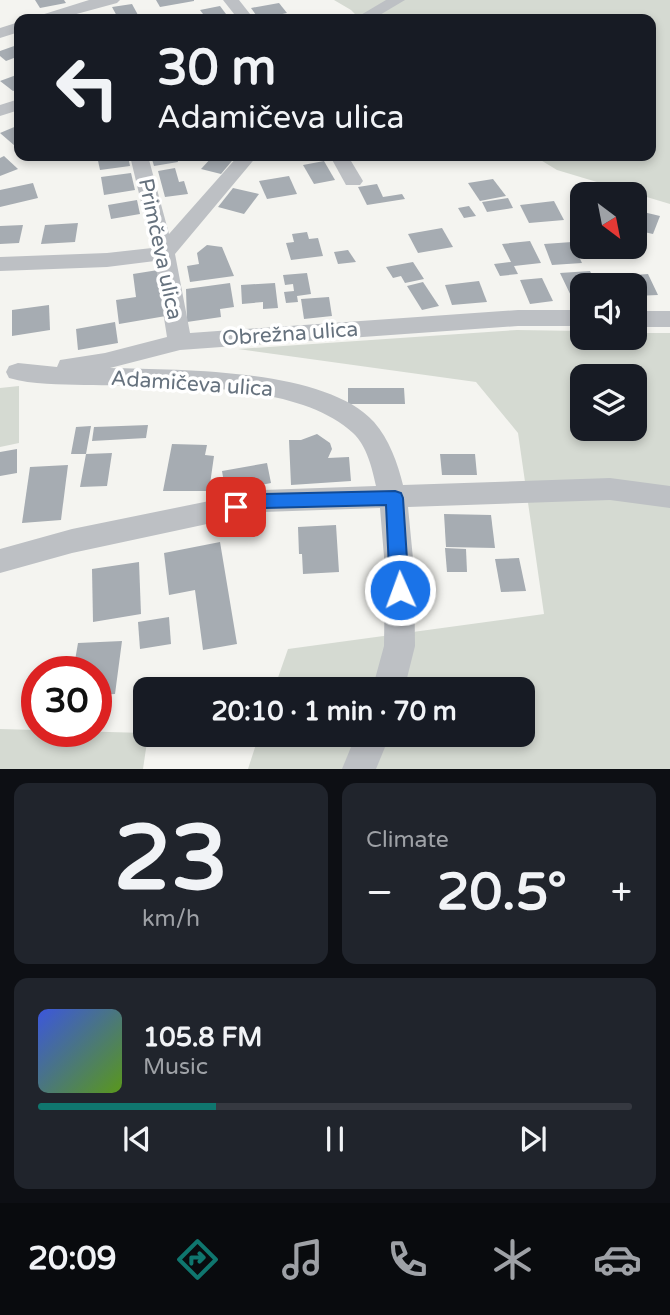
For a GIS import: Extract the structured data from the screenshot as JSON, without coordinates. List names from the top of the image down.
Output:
{
  "streets": {
    "street": ["Primčeva ulica", "Obrežna ulica", "Adamičeva ulica"]
  },
  "crossings": [
    ["Primčeva ulica", "Obrežna ulica"],
    ["Obrežna ulica", "Adamičeva ulica"]
  ],
  "north": "bottom right",
  "page": {
    "turn": ["30 m", "Adamičeva ulica"],
    "limit": "30",
    "trip": "20:10 · 1 min · 70 m",
    "tile": [
      ["23", "km/h"],
      "Climate"
    ],
    "heat": ["−", "20.5°", "+"],
    "song": ["105.8 FM", "Music"],
    "tabs": "20:09"
  }
}
